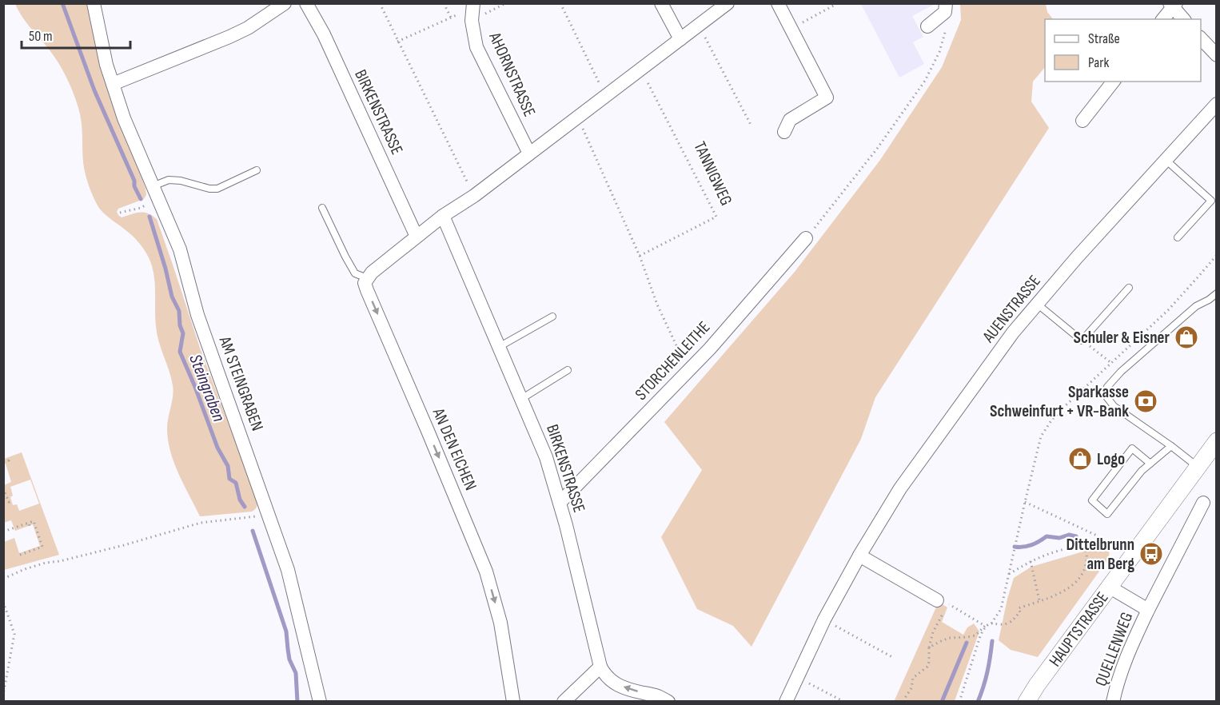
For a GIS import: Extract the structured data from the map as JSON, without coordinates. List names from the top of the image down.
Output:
{
  "streets": {
    "street": [
      "AHORNSTRASSE",
      "BIRKENSTRASSE",
      "AUENSTRASSE",
      "STORCHENLEITHE",
      "AM STEINGRABEN",
      "AN DEN EICHEN",
      "HAUPTSTRASSE",
      "QUELLENWEG"
    ],
    "path": ["TANNIGWEG"]
  },
  "crossings": [
    ["BIRKENSTRASSE", "STORCHENLEITHE"],
    ["HAUPTSTRASSE", "QUELLENWEG"]
  ],
  "one_way": ["AN DEN EICHEN"],
  "water": ["Steingraben"],
  "places": {
    "shop": ["Schuler & Eisner", "Logo"],
    "bank": ["Sparkasse Schweinfurt + VR-Bank"],
    "bus stop": ["Dittelbrunn am Berg"]
  },
  "legend": ["Straße", "Park"],
  "scale_bar": "50 m"
}
